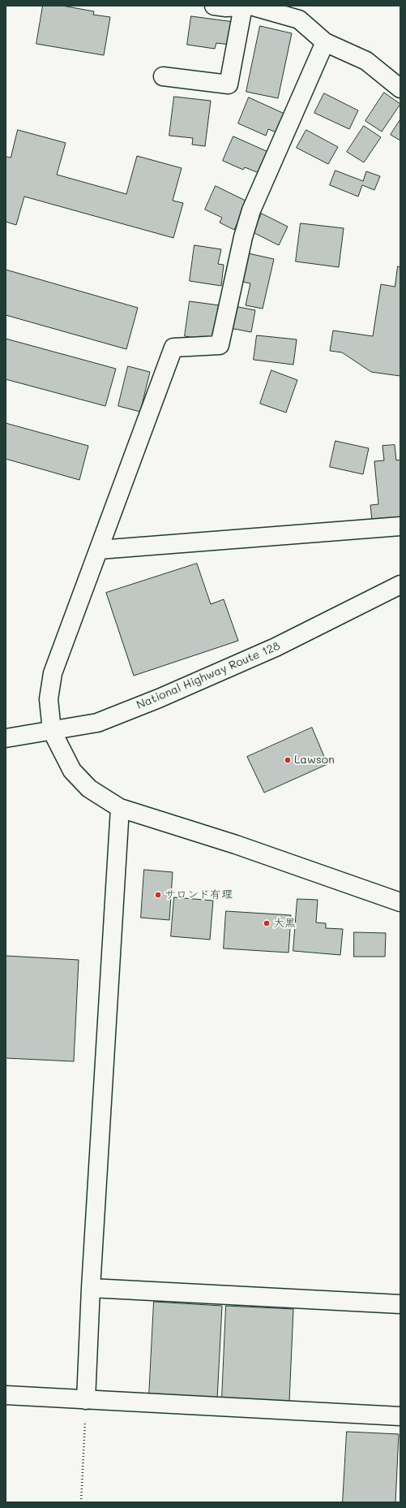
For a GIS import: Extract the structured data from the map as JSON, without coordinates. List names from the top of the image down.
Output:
{
  "streets": {
    "main road": ["National Highway Route 128"]
  },
  "places": ["Lawson", "サロンド有理", "大黒"]
}
